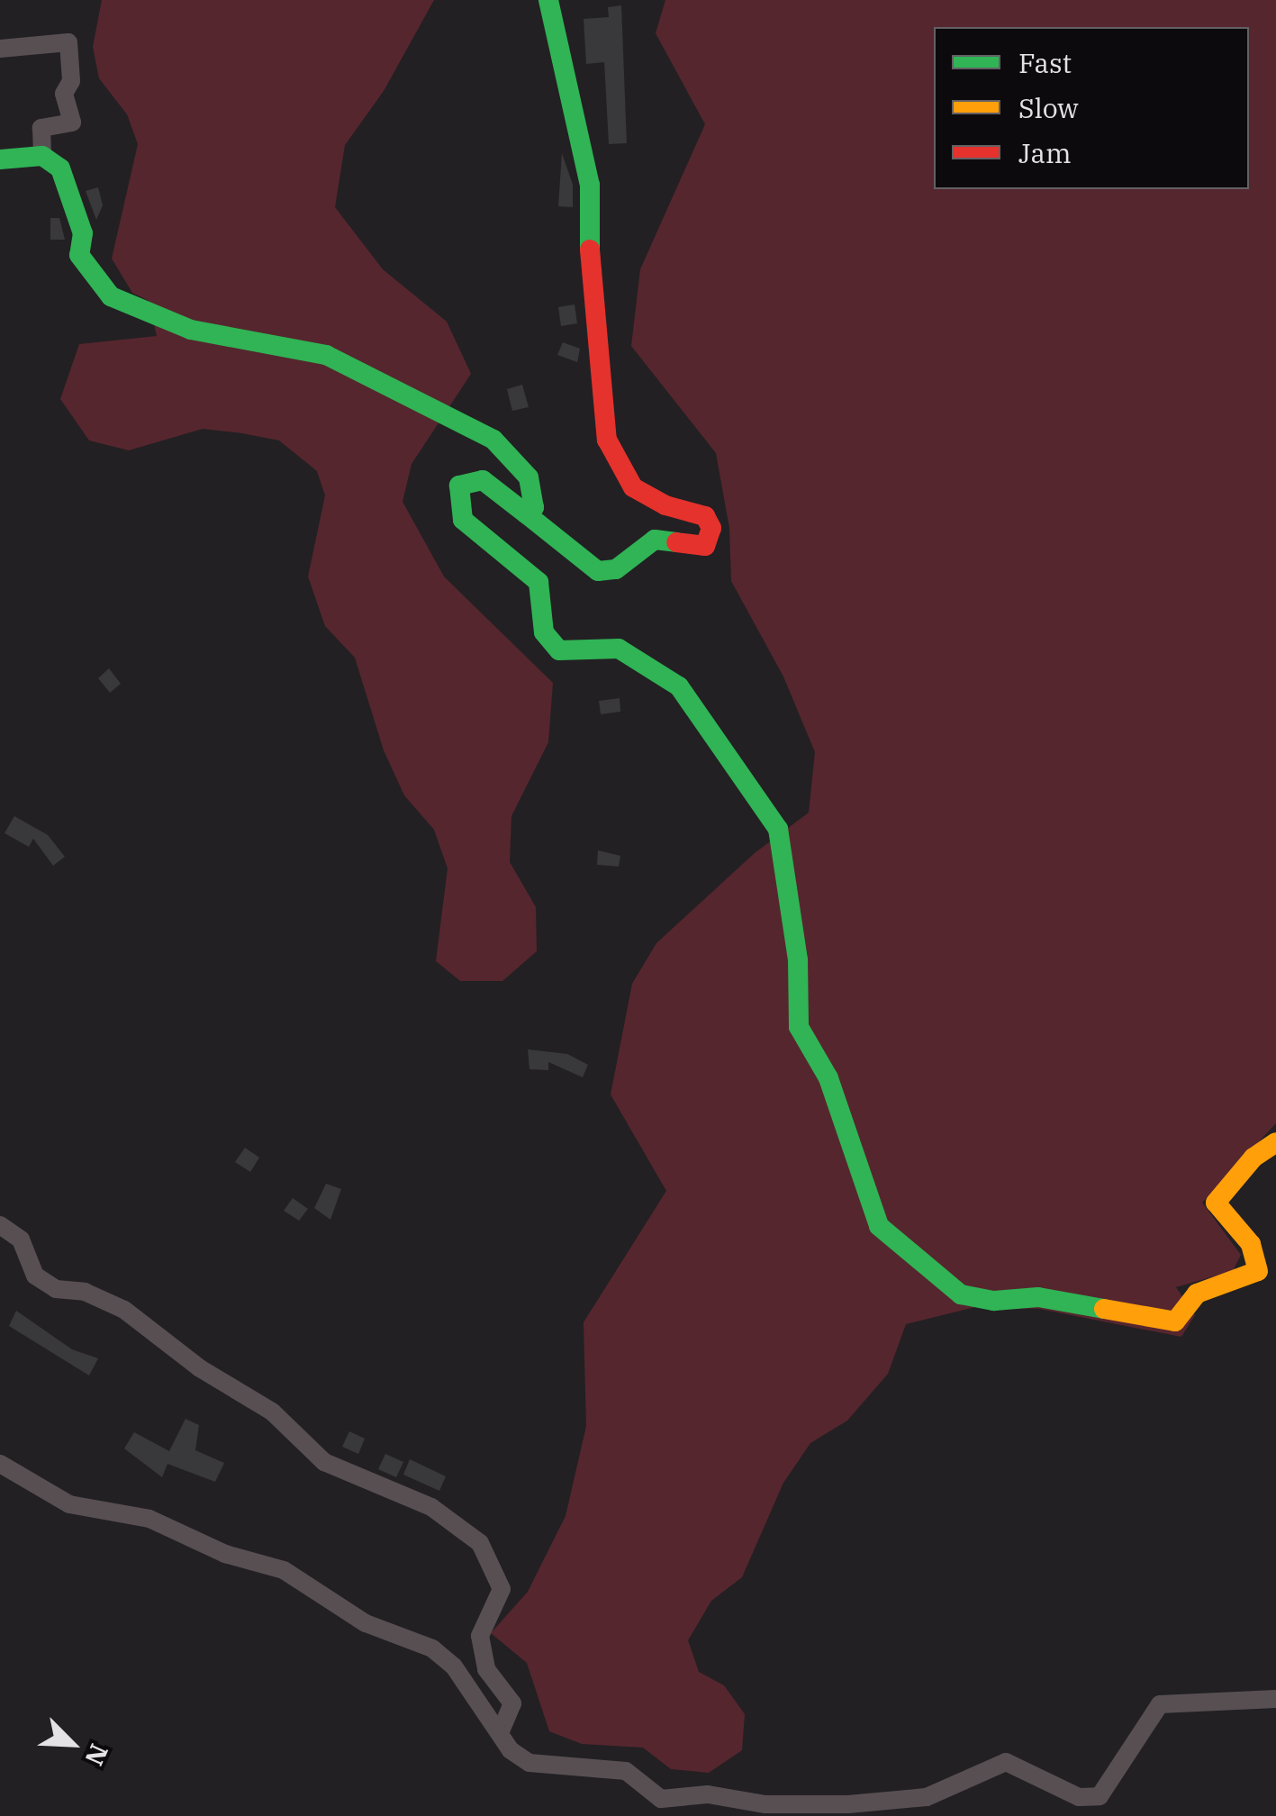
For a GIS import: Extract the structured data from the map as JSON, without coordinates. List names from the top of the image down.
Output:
{
  "legend": ["Fast", "Slow", "Jam"],
  "north": "bottom right"
}
